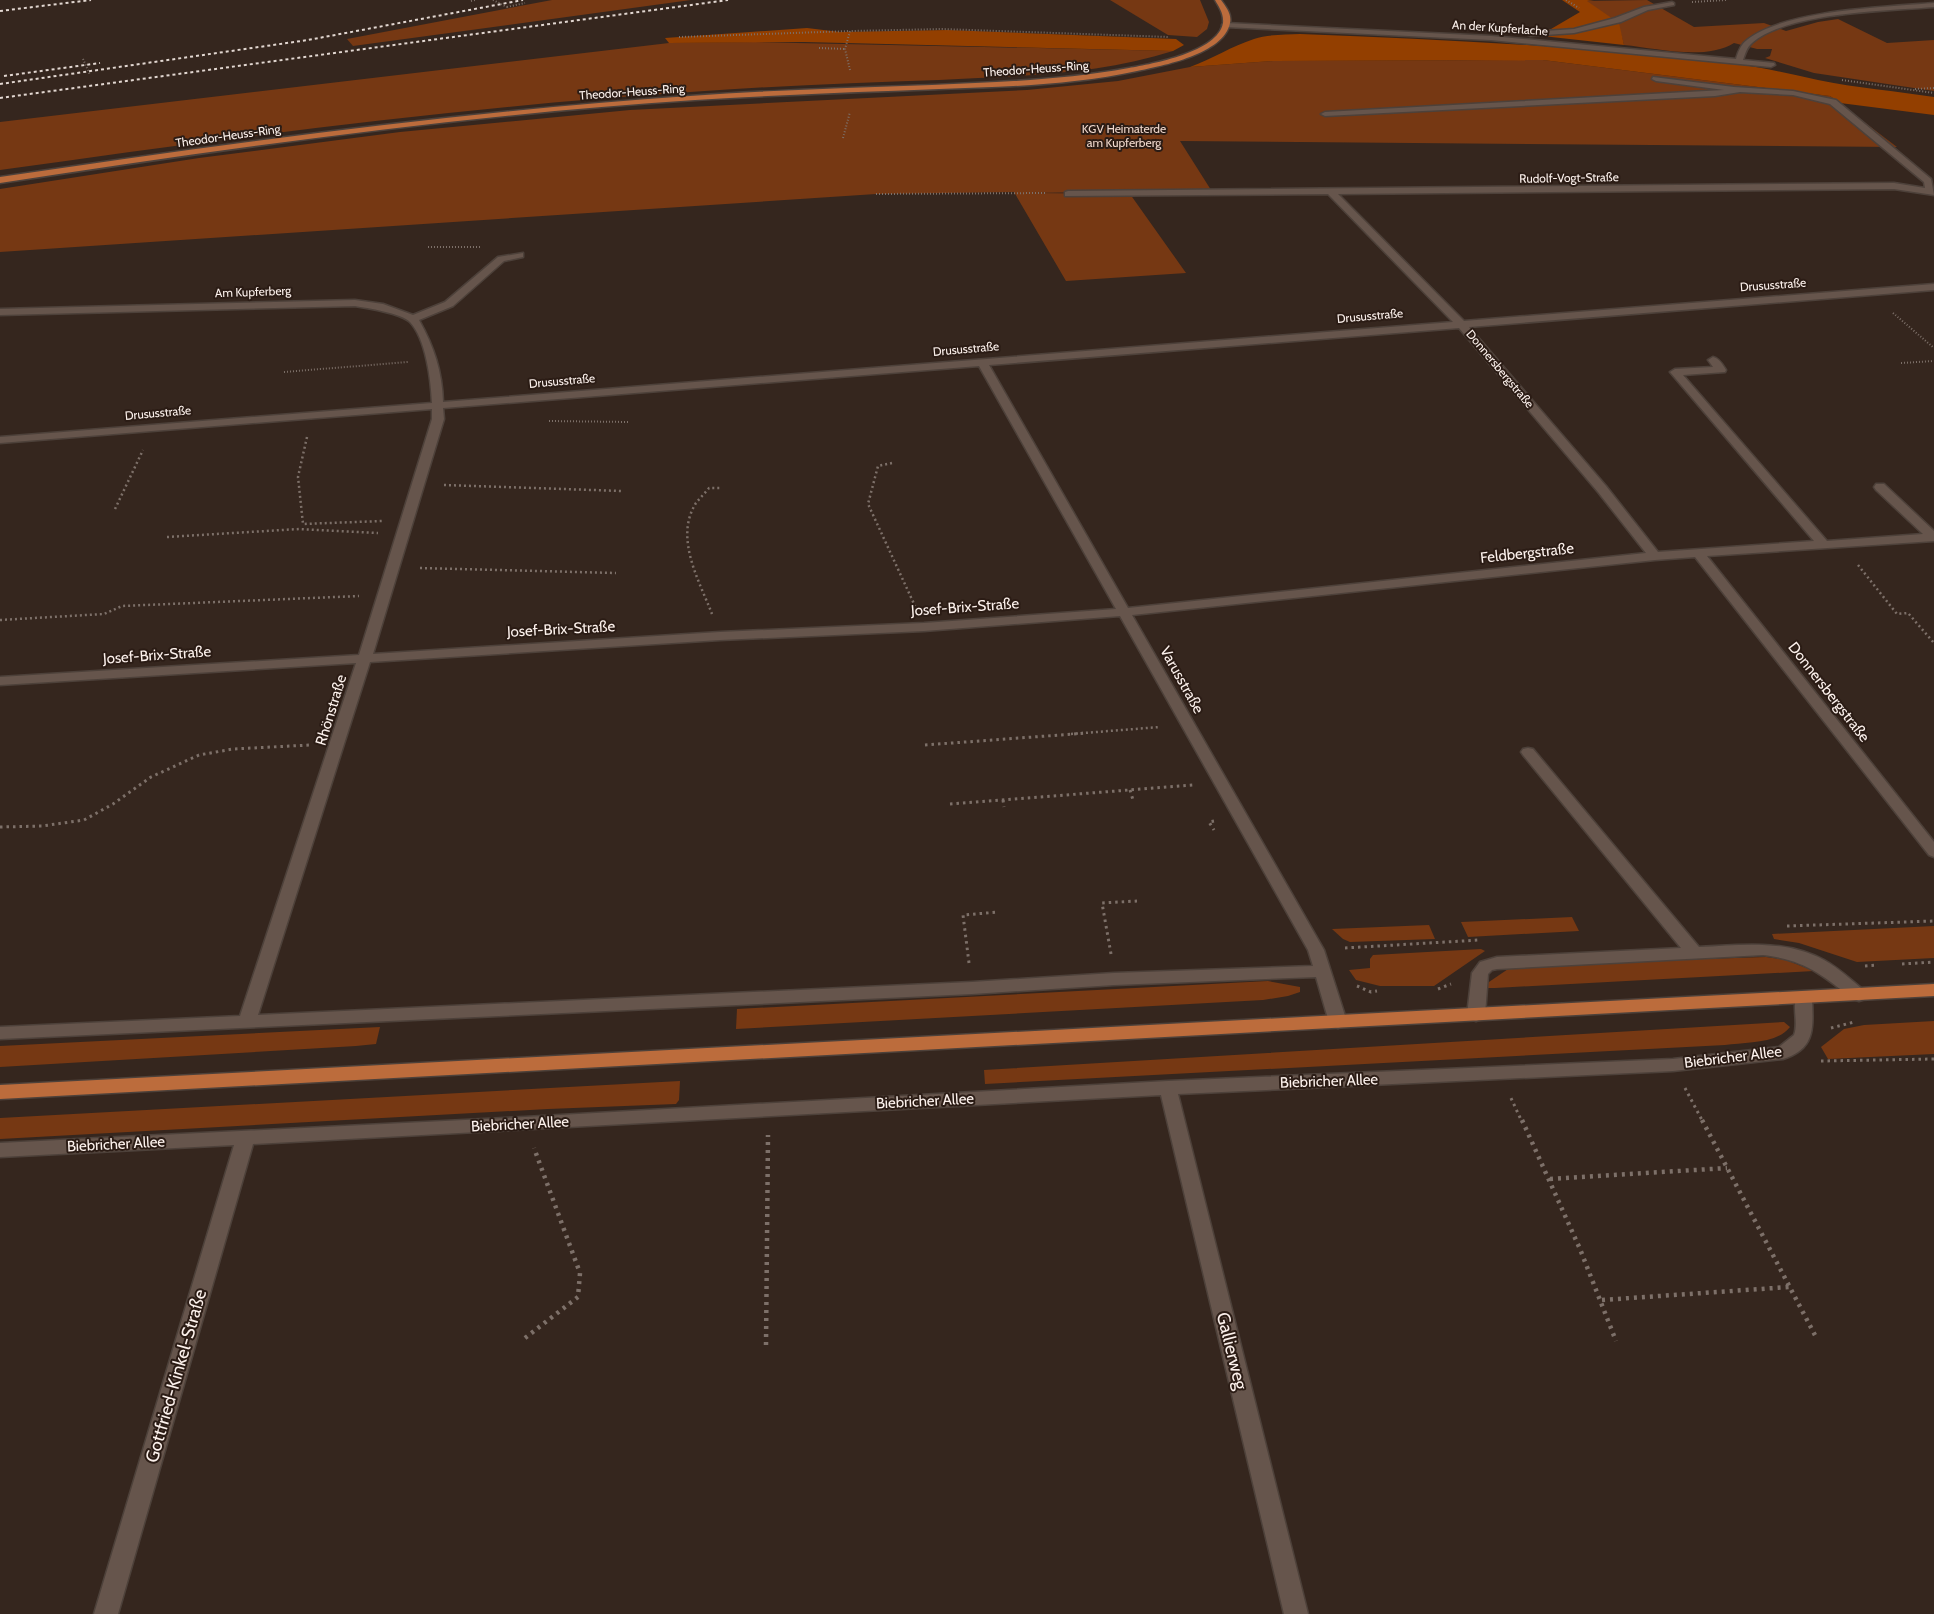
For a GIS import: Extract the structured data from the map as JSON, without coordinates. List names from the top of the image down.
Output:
{
  "streets": {
    "main road": ["Theodor-Heuss-Ring"],
    "street": [
      "An der Kupferlache",
      "Rudolf-Vogt-Straße",
      "Drususstraße",
      "Am Kupferberg",
      "Donnersbergstraße",
      "Feldbergstraße",
      "Josef-Brix-Straße",
      "Varusstraße",
      "Rhönstraße",
      "Biebricher Allee",
      "Gallierweg",
      "Gottfried-Kinkel-Straße"
    ]
  },
  "crossings": [
    ["An der Kupferlache", "Theodor-Heuss-Ring"],
    ["Rudolf-Vogt-Straße", "Donnersbergstraße"],
    ["Drususstraße", "Donnersbergstraße"],
    ["Drususstraße", "Varusstraße"],
    ["Drususstraße", "Rhönstraße"],
    ["Donnersbergstraße", "Feldbergstraße"],
    ["Feldbergstraße", "Josef-Brix-Straße"],
    ["Feldbergstraße", "Varusstraße"],
    ["Josef-Brix-Straße", "Varusstraße"],
    ["Josef-Brix-Straße", "Rhönstraße"],
    ["Biebricher Allee", "Gallierweg"],
    ["Biebricher Allee", "Gottfried-Kinkel-Straße"]
  ],
  "parks": ["KGV Heimaterde am Kupferberg"]
}
